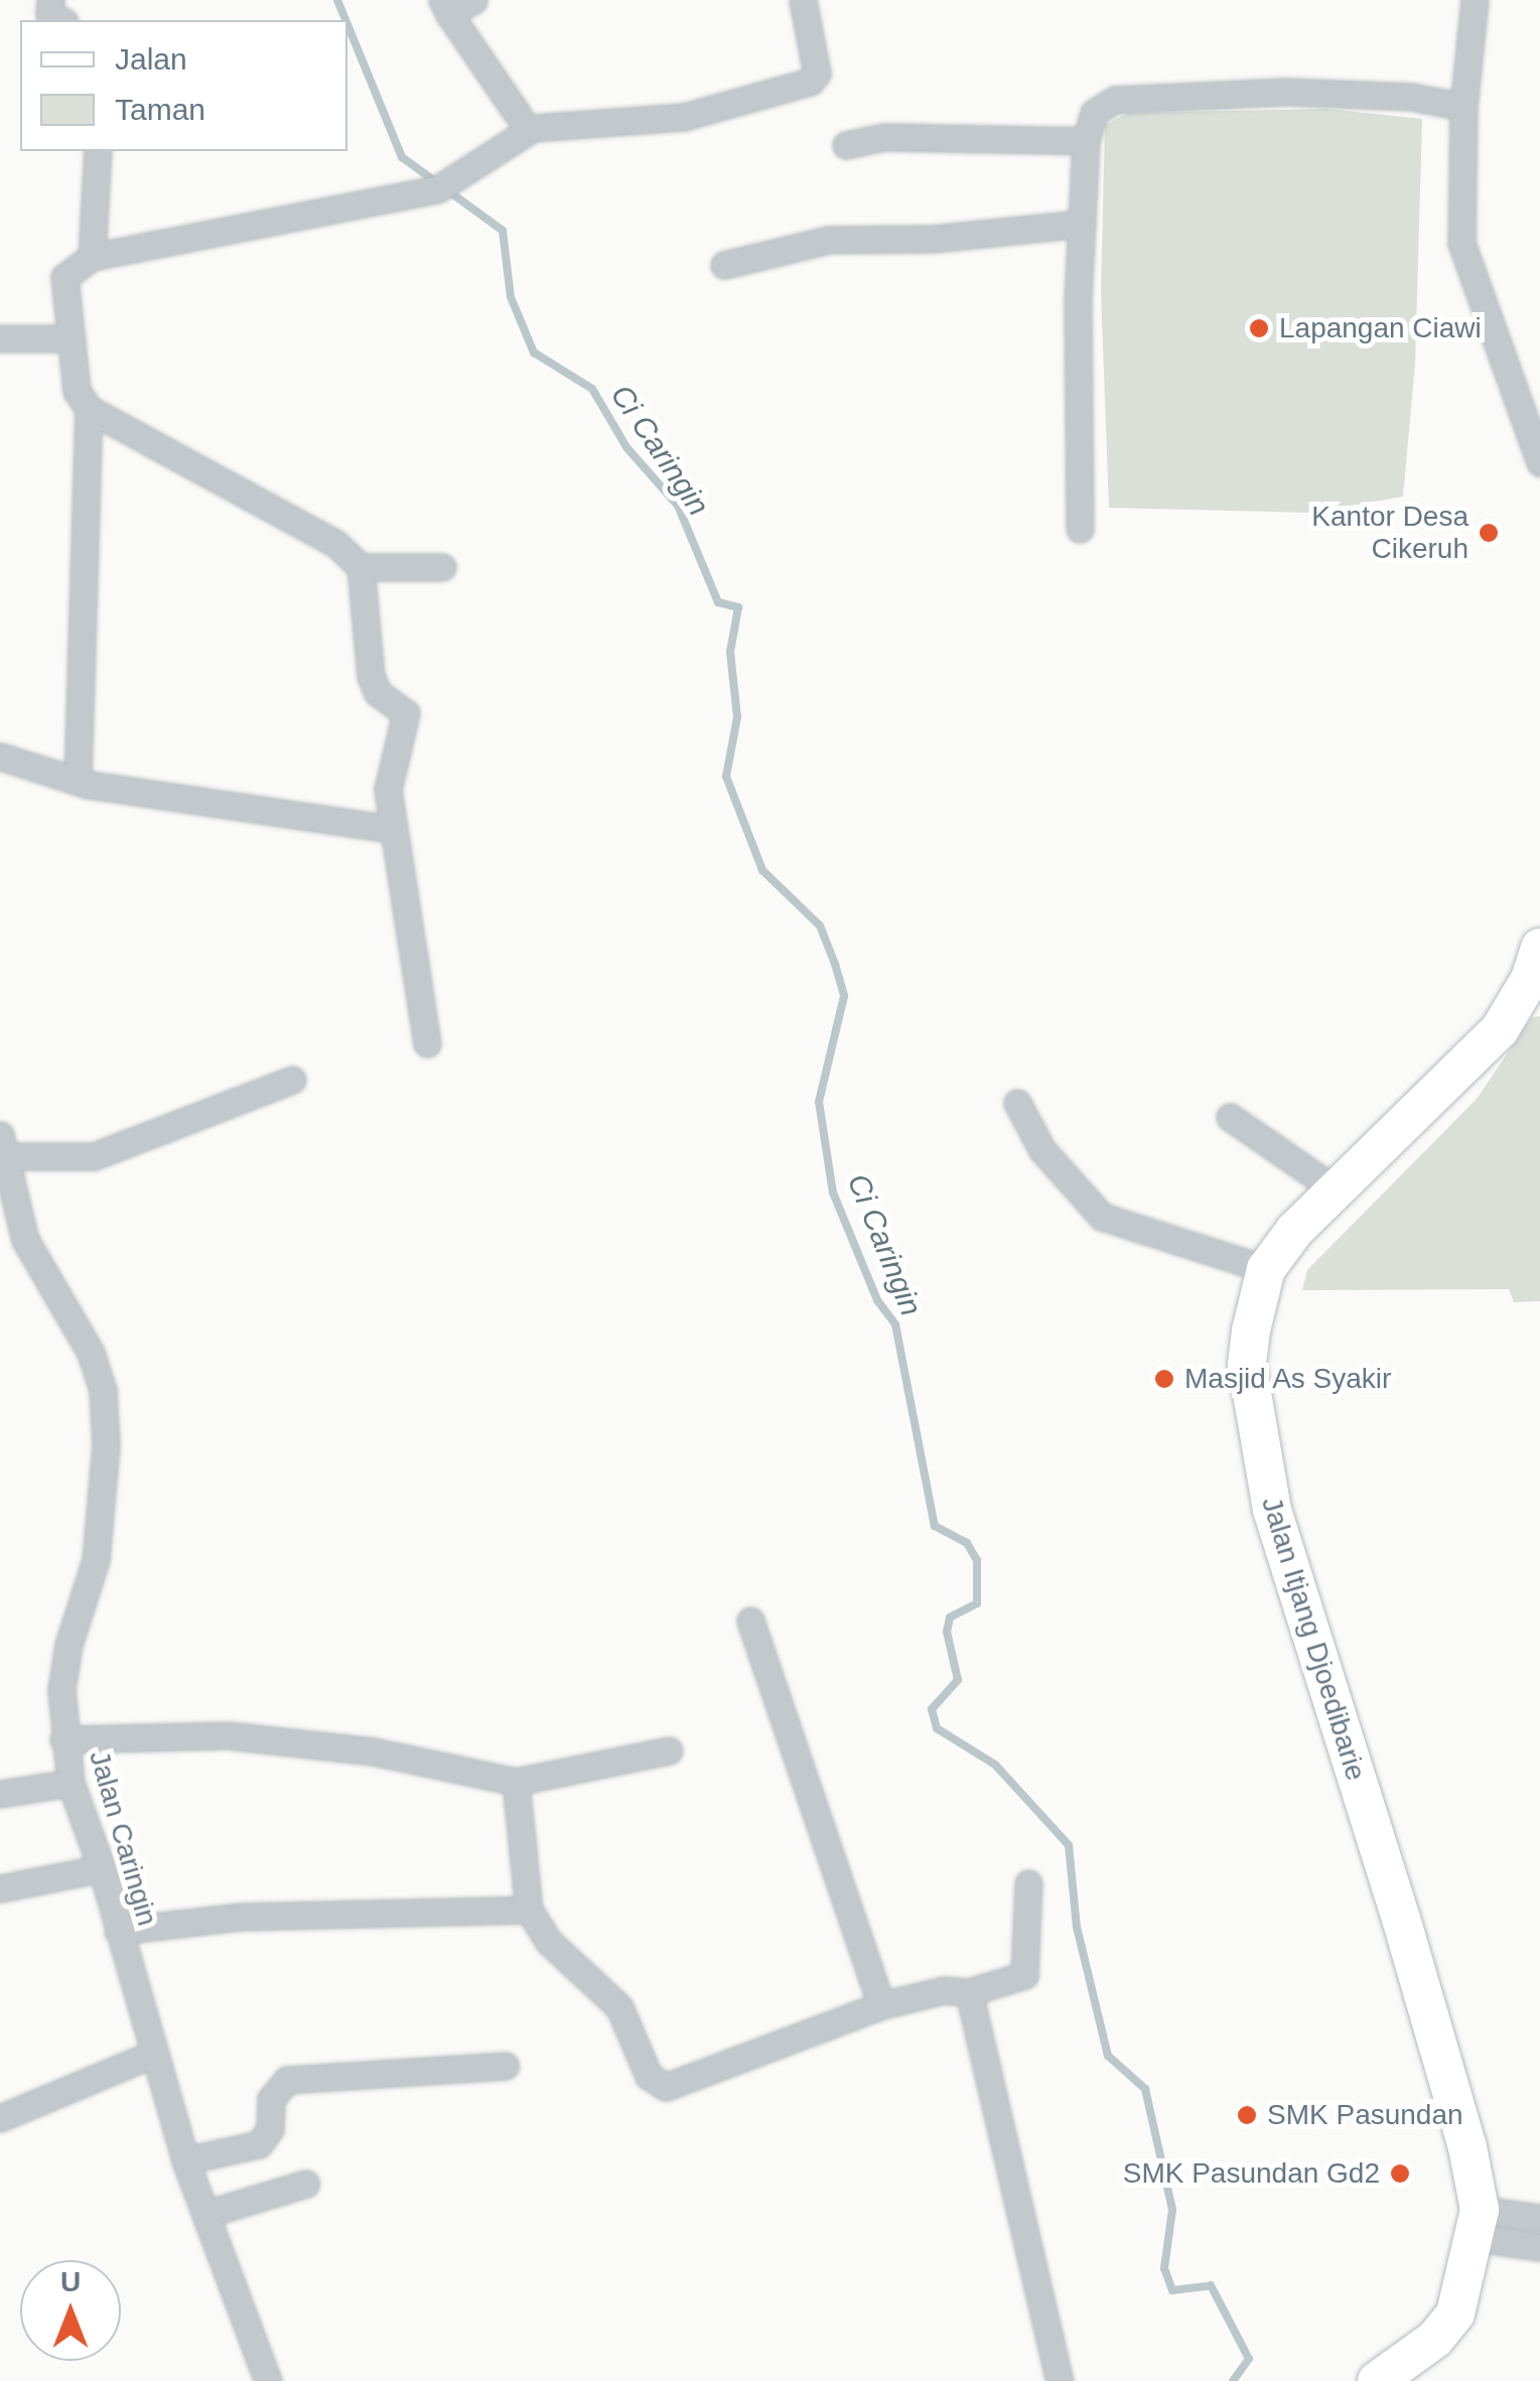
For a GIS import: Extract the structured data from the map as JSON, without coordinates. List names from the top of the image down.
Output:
{
  "streets": {
    "main road": ["Jalan Itjang Djoedibarie"],
    "street": ["Jalan Caringin"]
  },
  "water": ["Ci Caringin"],
  "places": [
    "Lapangan Ciawi",
    "Kantor Desa Cikeruh",
    "Masjid As Syakir",
    "SMK Pasundan",
    "SMK Pasundan Gd2"
  ],
  "legend": ["Jalan", "Taman"],
  "north": "top"
}
